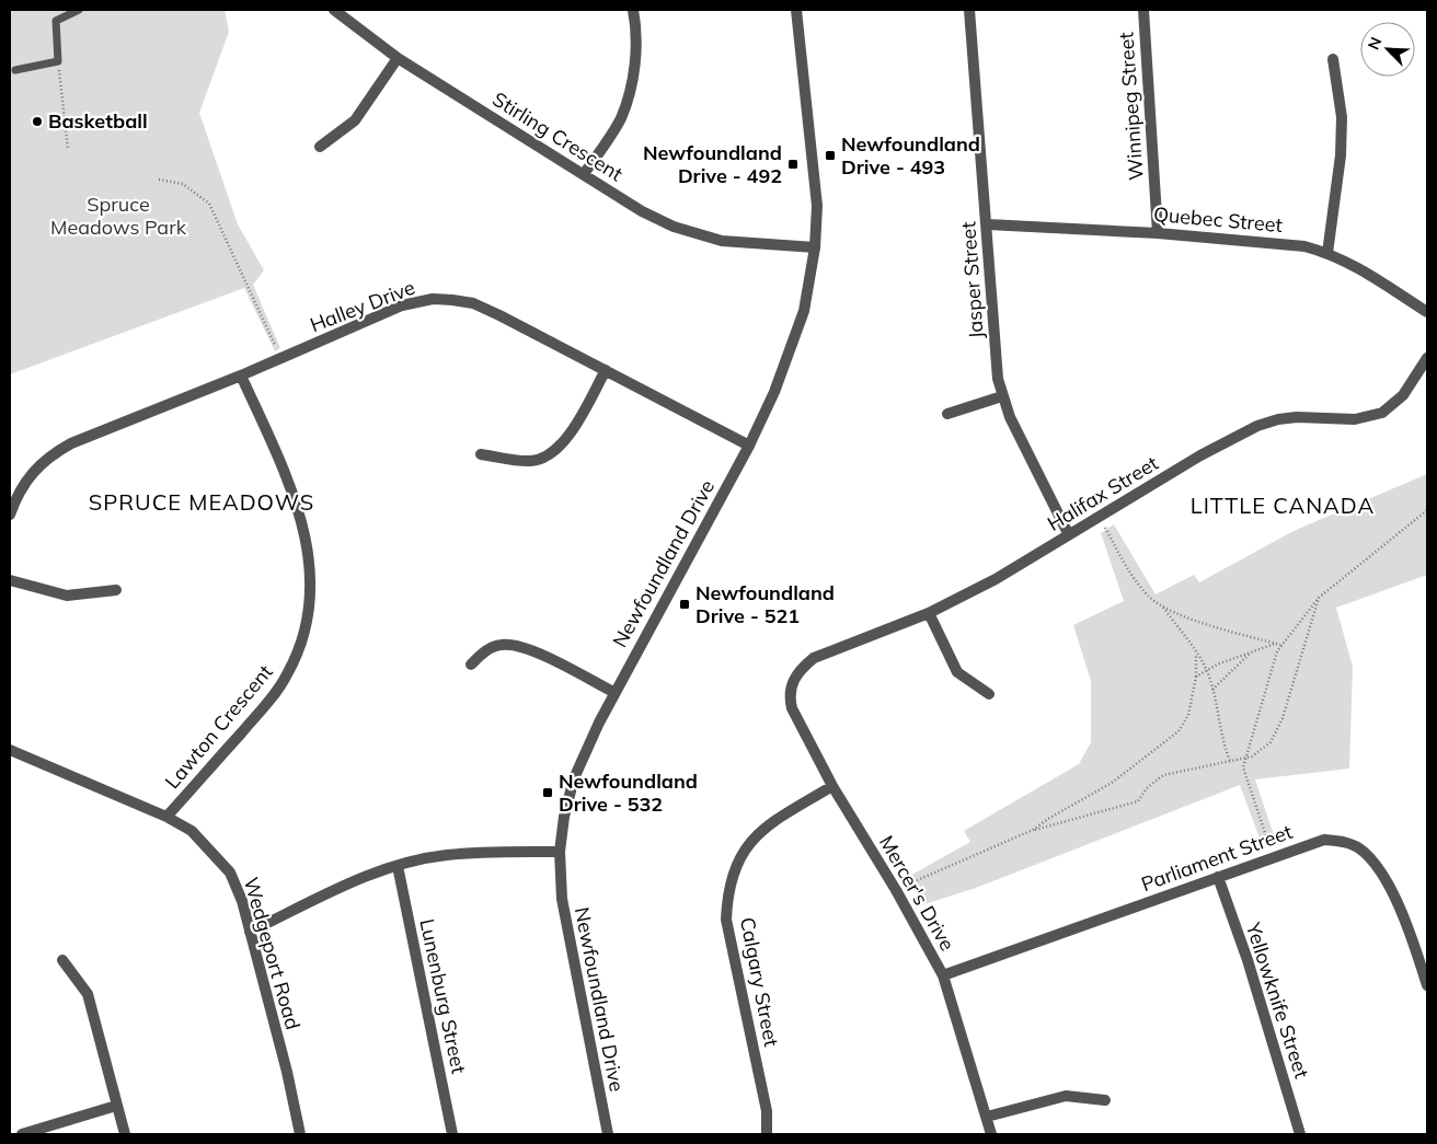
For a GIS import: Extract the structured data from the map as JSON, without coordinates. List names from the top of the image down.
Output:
{
  "streets": {
    "street": [
      "Winnipeg Street",
      "Stirling Crescent",
      "Quebec Street",
      "Jasper Street",
      "Halley Drive",
      "Halifax Street",
      "Newfoundland Drive",
      "Lawton Crescent",
      "Parliament Street",
      "Mercer's Drive",
      "Wedgeport Road",
      "Calgary Street",
      "Lunenburg Street",
      "Yellowknife Street"
    ]
  },
  "crossings": [
    ["Winnipeg Street", "Quebec Street"],
    ["Stirling Crescent", "Newfoundland Drive"],
    ["Quebec Street", "Jasper Street"],
    ["Jasper Street", "Halifax Street"],
    ["Halley Drive", "Newfoundland Drive"],
    ["Halley Drive", "Lawton Crescent"],
    ["Halifax Street", "Mercer's Drive"],
    ["Lawton Crescent", "Wedgeport Road"],
    ["Parliament Street", "Mercer's Drive"],
    ["Parliament Street", "Yellowknife Street"],
    ["Mercer's Drive", "Calgary Street"]
  ],
  "districts": ["SPRUCE MEADOWS", "LITTLE CANADA"],
  "parks": ["Spruce Meadows Park"],
  "places": {
    "other": ["Basketball"],
    "transit": [
      "Newfoundland Drive - 493",
      "Newfoundland Drive - 492",
      "Newfoundland Drive - 521",
      "Newfoundland Drive - 532"
    ]
  },
  "north": "top left"
}
